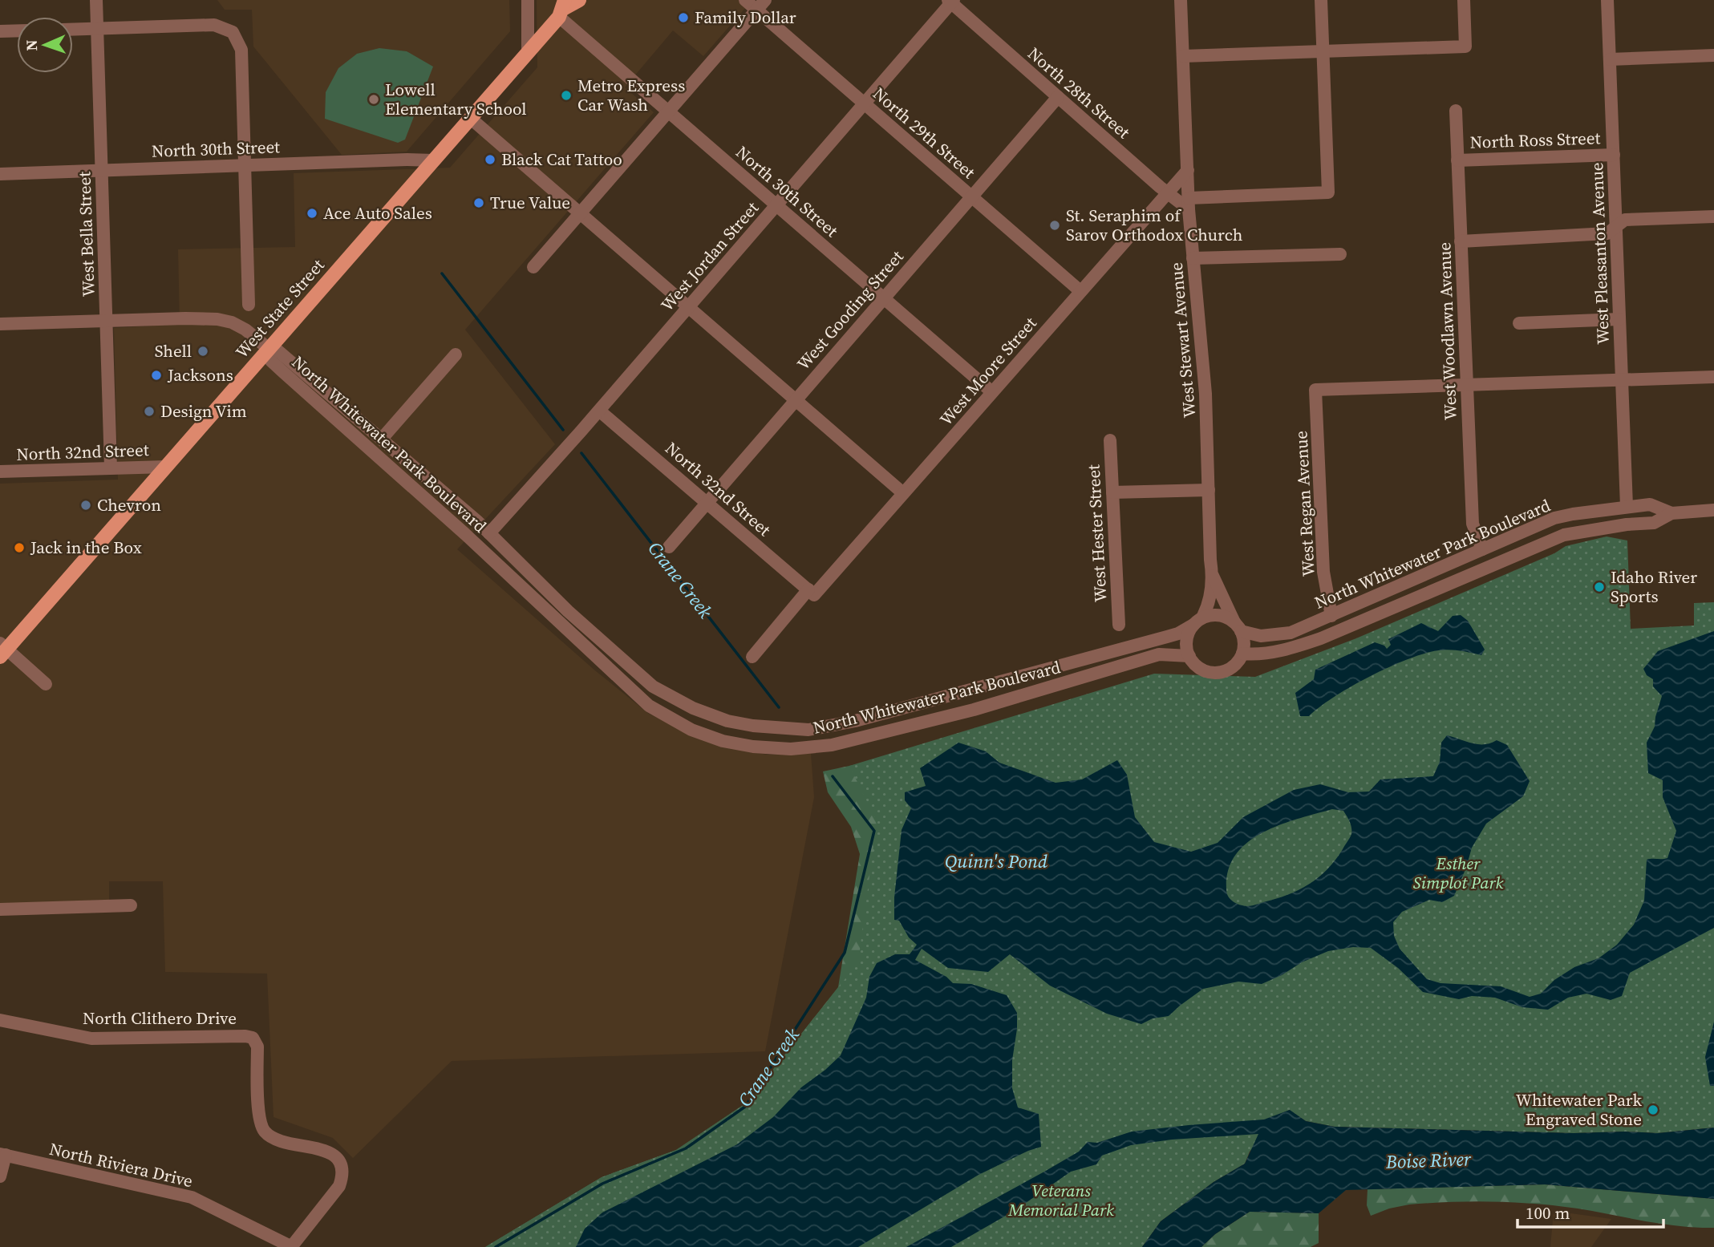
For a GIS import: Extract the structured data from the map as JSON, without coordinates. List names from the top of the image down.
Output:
{
  "streets": {
    "main road": ["West State Street"],
    "street": [
      "North 28th Street",
      "North 29th Street",
      "North Ross Street",
      "North 30th Street",
      "West Bella Street",
      "West Pleasanton Avenue",
      "West Jordan Street",
      "West Gooding Street",
      "West Woodlawn Avenue",
      "West Stewart Avenue",
      "West Moore Street",
      "North Whitewater Park Boulevard",
      "North 32nd Street",
      "West Regan Avenue",
      "West Hester Street",
      "North Clithero Drive",
      "North Riviera Drive"
    ]
  },
  "crossings": [
    ["North 28th Street", "West Jordan Street"],
    ["North 28th Street", "West Gooding Street"],
    ["North 28th Street", "West Stewart Avenue"],
    ["North 28th Street", "West Moore Street"],
    ["North 29th Street", "West Jordan Street"],
    ["North 29th Street", "West Gooding Street"],
    ["North 29th Street", "West Moore Street"],
    ["North Ross Street", "West Pleasanton Avenue"],
    ["North Ross Street", "West Woodlawn Avenue"],
    ["North 30th Street", "West Bella Street"],
    ["North 30th Street", "West Jordan Street"],
    ["North 30th Street", "West State Street"],
    ["North 30th Street", "West Gooding Street"],
    ["North 30th Street", "West Moore Street"],
    ["West Bella Street", "North 32nd Street"],
    ["West Pleasanton Avenue", "North Whitewater Park Boulevard"],
    ["West Jordan Street", "North Whitewater Park Boulevard"],
    ["West Jordan Street", "North 32nd Street"],
    ["West State Street", "North Whitewater Park Boulevard"],
    ["West State Street", "North 32nd Street"],
    ["West Gooding Street", "North 32nd Street"],
    ["West Woodlawn Avenue", "North Whitewater Park Boulevard"],
    ["West Woodlawn Avenue", "West Regan Avenue"],
    ["West Stewart Avenue", "West Moore Street"],
    ["West Stewart Avenue", "North Whitewater Park Boulevard"],
    ["West Moore Street", "North 32nd Street"],
    ["North Whitewater Park Boulevard", "West Regan Avenue"],
    ["North Clithero Drive", "North Riviera Drive"]
  ],
  "water": ["Crane Creek", "Quinn's Pond", "Boise River"],
  "parks": ["Esther Simplot Park", "Veterans Memorial Park"],
  "places": [
    "Family Dollar",
    "Metro Express Car Wash",
    "Lowell Elementary School",
    "Black Cat Tattoo",
    "True Value",
    "Ace Auto Sales",
    "St. Seraphim of Sarov Orthodox Church",
    "Shell",
    "Jacksons",
    "Design Vim",
    "Chevron",
    "Jack in the Box",
    "Idaho River Sports",
    "Whitewater Park Engraved Stone"
  ],
  "scale_bar": "100 m",
  "north": "left"
}
